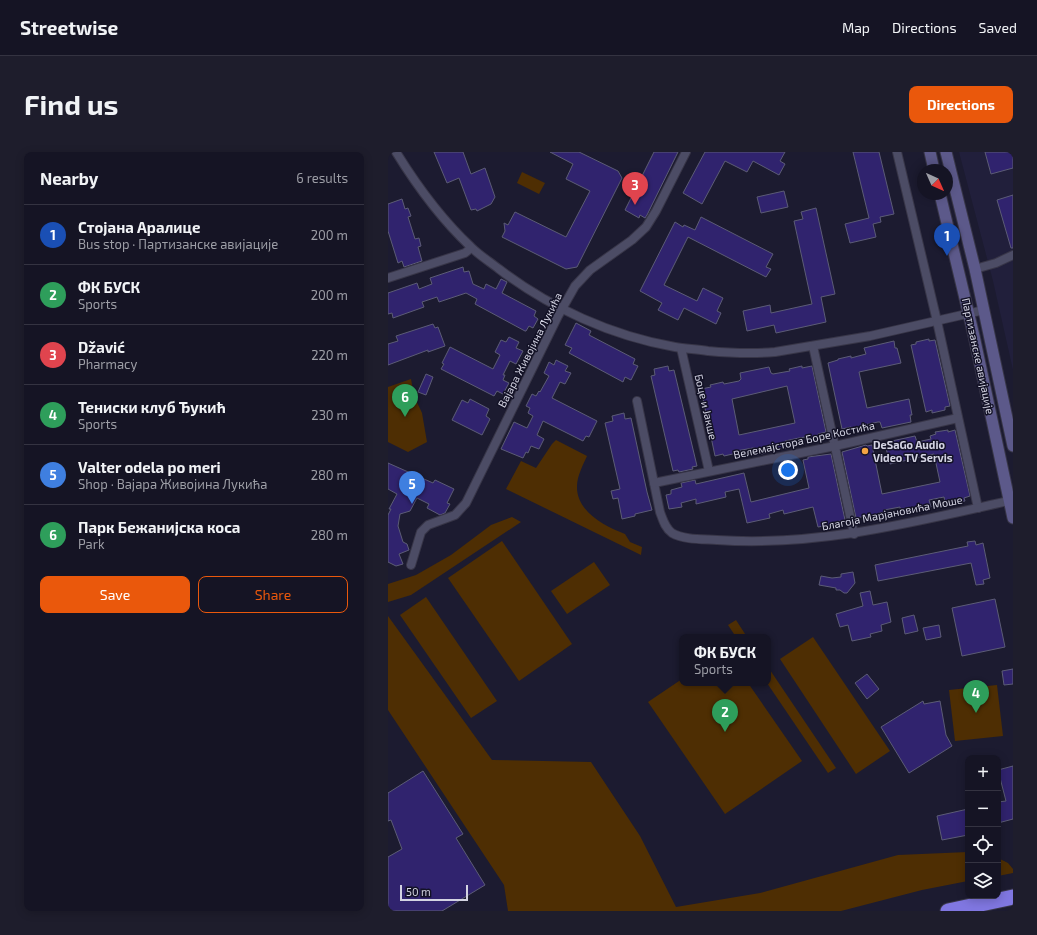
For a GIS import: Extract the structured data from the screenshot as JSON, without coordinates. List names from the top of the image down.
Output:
{
  "streets": {
    "main road": ["Партизанске авијације"],
    "street": [
      "Вајара Живојина Лукића",
      "Боце и Јакше",
      "Велемајстора Боре Костића",
      "Благоја Марјановића Моше"
    ]
  },
  "crossings": [
    ["Партизанске авијације", "Благоја Марјановића Моше"],
    ["Боце и Јакше", "Велемајстора Боре Костића"],
    ["Велемајстора Боре Костића", "Благоја Марјановића Моше"]
  ],
  "places": ["DeSaGo Audio Video TV Servis"],
  "scale_bar": "50 m",
  "north": "bottom right",
  "page": {
    "header": "Streetwise",
    "nav": ["Map", "Directions", "Saved"],
    "buttons": [
      "Directions",
      ["Save", "Share"]
    ],
    "title": "Find us",
    "heading": ["Nearby", "6 results"],
    "pins": [
      "3",
      "1",
      "6",
      "5",
      "4",
      "2"
    ],
    "list": [
      {
        "mark": "1",
        "name": "Стојана Аралице",
        "note": "Bus stop · Партизанске авијације",
        "value": "200 m"
      },
      {
        "mark": "2",
        "name": "ФК БУСК",
        "note": "Sports",
        "value": "200 m"
      },
      {
        "mark": "3",
        "name": "Džavić",
        "note": "Pharmacy",
        "value": "220 m"
      },
      {
        "mark": "4",
        "name": "Тениски клуб Ђукић",
        "note": "Sports",
        "value": "230 m"
      },
      {
        "mark": "5",
        "name": "Valter odela po meri",
        "note": "Shop · Вајара Живојина Лукића",
        "value": "280 m"
      },
      {
        "mark": "6",
        "name": "Парк Бежанијска коса",
        "note": "Park",
        "value": "280 m"
      }
    ],
    "popup": ["ФК БУСК", "Sports"],
    "map_buttons": ["+", "−"],
    "scale": "50 m"
  }
}
